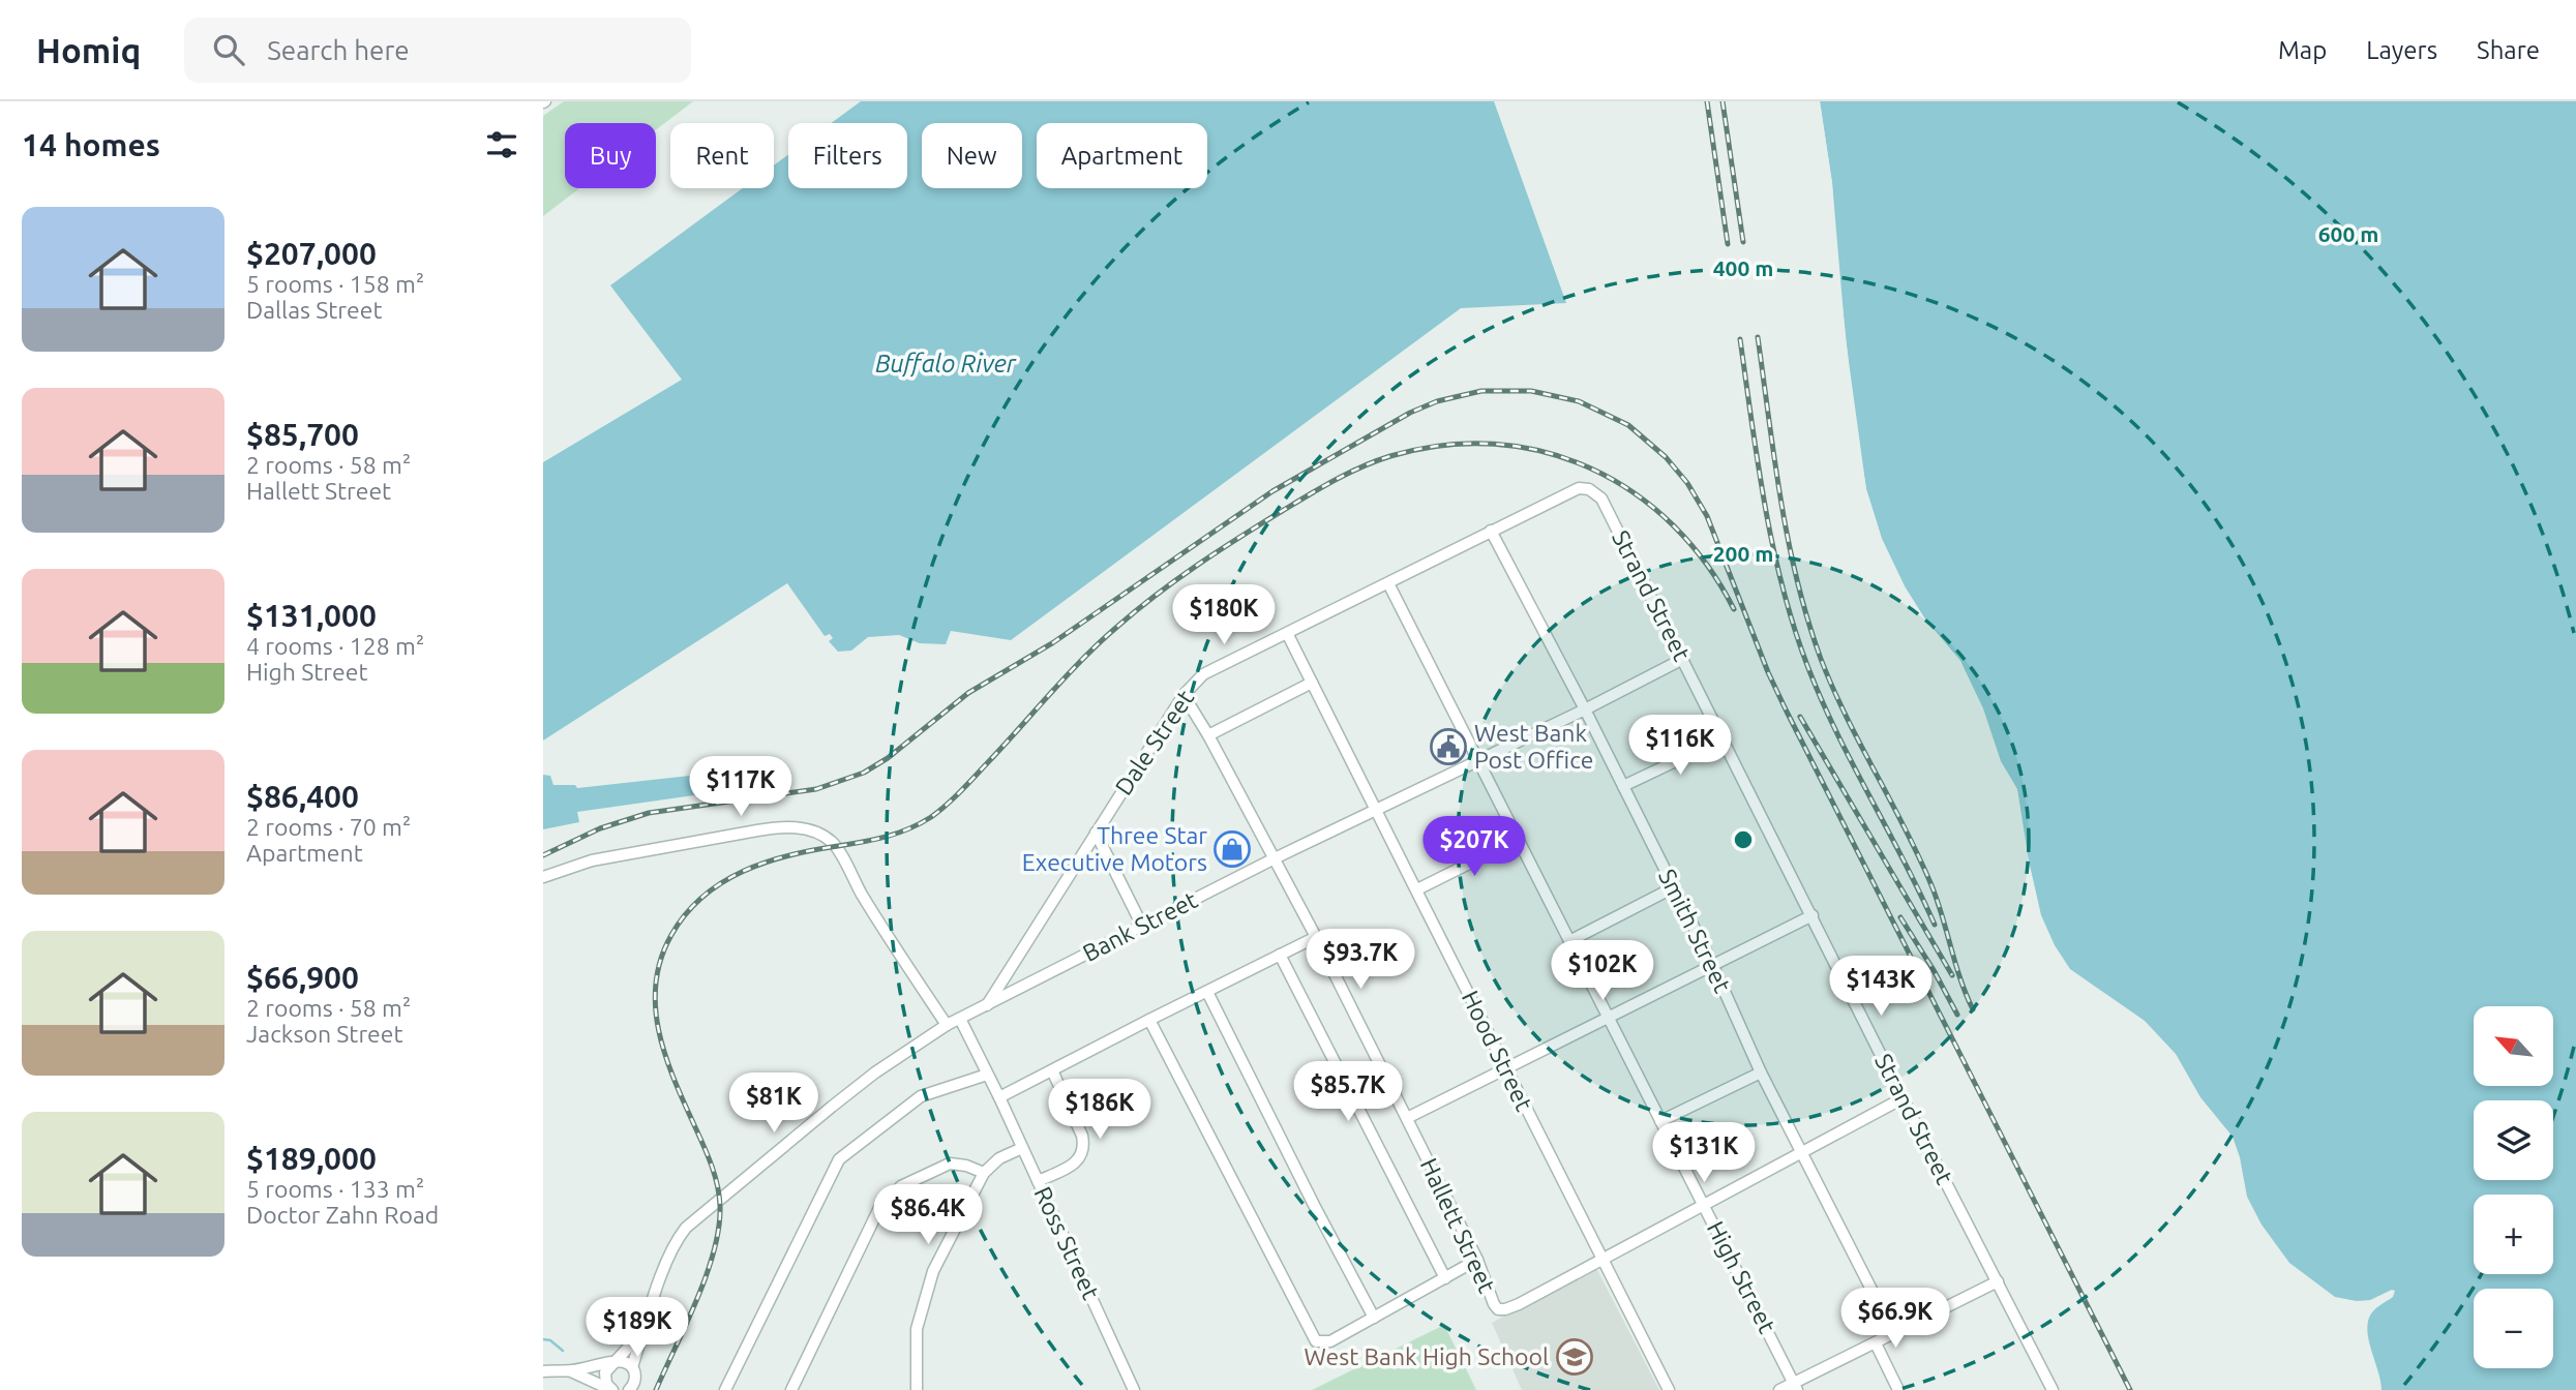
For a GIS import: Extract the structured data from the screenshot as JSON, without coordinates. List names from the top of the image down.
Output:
{
  "streets": {
    "street": [
      "Strand Street",
      "Dale Street",
      "Bank Street",
      "Smith Street",
      "Hood Street",
      "Hallett Street",
      "Ross Street",
      "High Street"
    ]
  },
  "crossings": [
    ["Strand Street", "Dale Street"],
    ["Strand Street", "Bank Street"],
    ["Dale Street", "Bank Street"],
    ["Dale Street", "Smith Street"],
    ["Dale Street", "Hood Street"],
    ["Dale Street", "Hallett Street"],
    ["Dale Street", "High Street"],
    ["Bank Street", "Smith Street"],
    ["Bank Street", "Hood Street"],
    ["Bank Street", "Hallett Street"],
    ["Bank Street", "Ross Street"],
    ["Bank Street", "High Street"],
    ["Hood Street", "Hallett Street"]
  ],
  "water": ["Buffalo River"],
  "places": {
    "public building": ["West Bank Post Office"],
    "shop": ["Three Star Executive Motors"],
    "school or university": ["West Bank High School"]
  },
  "north": "top left",
  "page": {
    "header": "Homiq",
    "search": "Search here",
    "nav": ["Map", "Layers", "Share"],
    "heading": "14 homes",
    "chip": [
      "Buy",
      "Rent",
      "Filters",
      "New",
      "Apartment"
    ],
    "list": [
      {
        "name": "$207,000",
        "note": "5 rooms · 158 m² · Dallas Street"
      },
      {
        "name": "$85,700",
        "note": "2 rooms · 58 m² · Hallett Street"
      },
      {
        "name": "$131,000",
        "note": "4 rooms · 128 m² · High Street"
      },
      {
        "name": "$86,400",
        "note": "2 rooms · 70 m² · Apartment"
      },
      {
        "name": "$66,900",
        "note": "2 rooms · 58 m² · Jackson Street"
      },
      {
        "name": "$189,000",
        "note": "5 rooms · 133 m² · Doctor Zahn Road"
      }
    ],
    "price": [
      "$180K",
      "$116K",
      "$117K",
      "$207K",
      "$93.7K",
      "$102K",
      "$143K",
      "$85.7K",
      "$81K",
      "$186K",
      "$131K",
      "$86.4K",
      "$66.9K",
      "$189K"
    ],
    "map_buttons": ["+", "−"]
  },
  "rings": ["600 m", "400 m", "200 m"]
}
